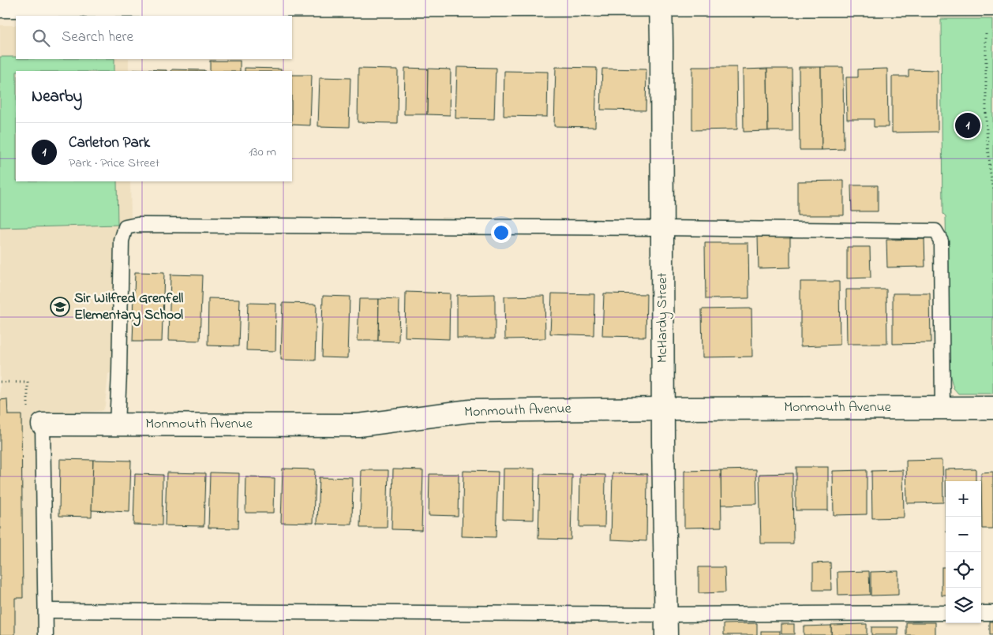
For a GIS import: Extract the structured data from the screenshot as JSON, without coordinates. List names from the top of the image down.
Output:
{
  "streets": {
    "street": ["McHardy Street", "Monmouth Avenue"]
  },
  "crossings": [
    ["McHardy Street", "Monmouth Avenue"]
  ],
  "places": {
    "school or university": ["Sir Wilfred Grenfell Elementary School"]
  },
  "page": {
    "search": "Search here",
    "heading": "Nearby",
    "pins": "1",
    "list": [
      {
        "mark": "1",
        "name": "Carleton Park",
        "note": "Park · Price Street",
        "value": "130 m"
      }
    ],
    "map_buttons": ["+", "−"]
  }
}
